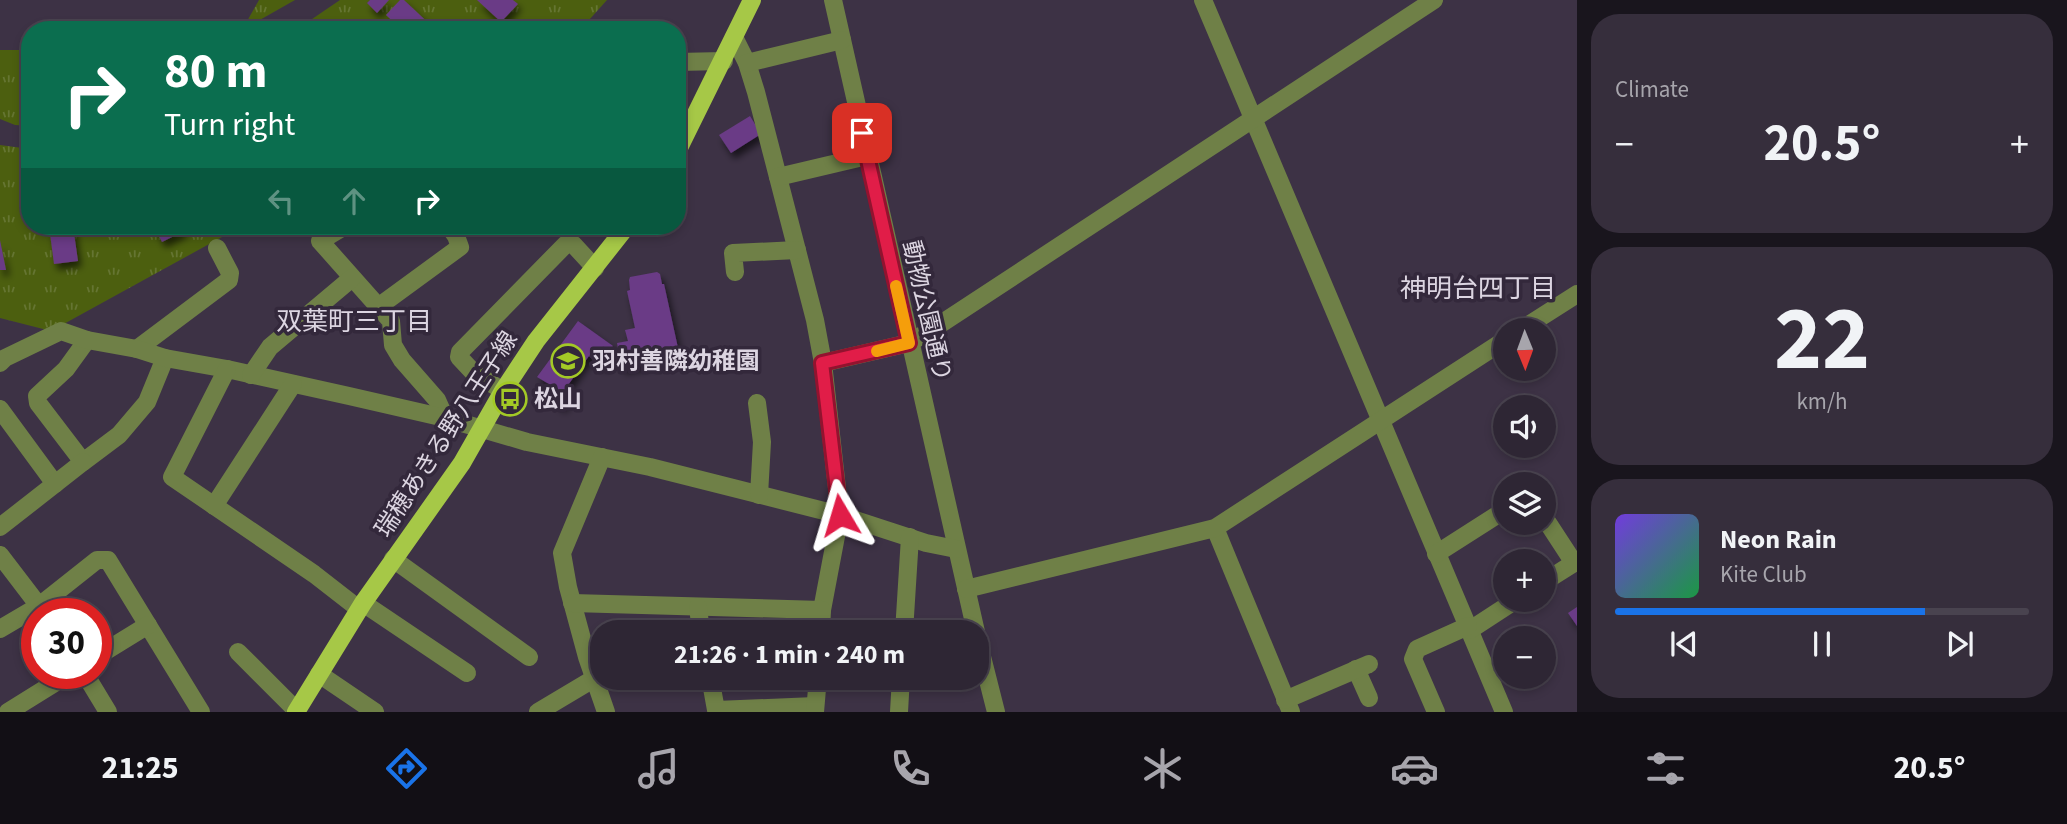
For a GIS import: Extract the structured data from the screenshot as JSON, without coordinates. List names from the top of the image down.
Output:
{
  "streets": {
    "main road": ["瑞穂あきる野八王子線"],
    "street": ["動物公園通り"]
  },
  "districts": ["神明台四丁目", "双葉町三丁目"],
  "places": {
    "school or university": ["羽村善隣幼稚園"],
    "bus stop": ["松山"]
  },
  "north": "bottom",
  "page": {
    "tile": [
      "Climate",
      ["22", "km/h"]
    ],
    "turn": ["80 m", "Turn right"],
    "heat": ["−", "20.5°", "+"],
    "map_buttons": ["+", "−"],
    "song": ["Neon Rain", "Kite Club"],
    "limit": "30",
    "trip": "21:26 · 1 min · 240 m",
    "tabs": ["21:25", "20.5°"]
  }
}
